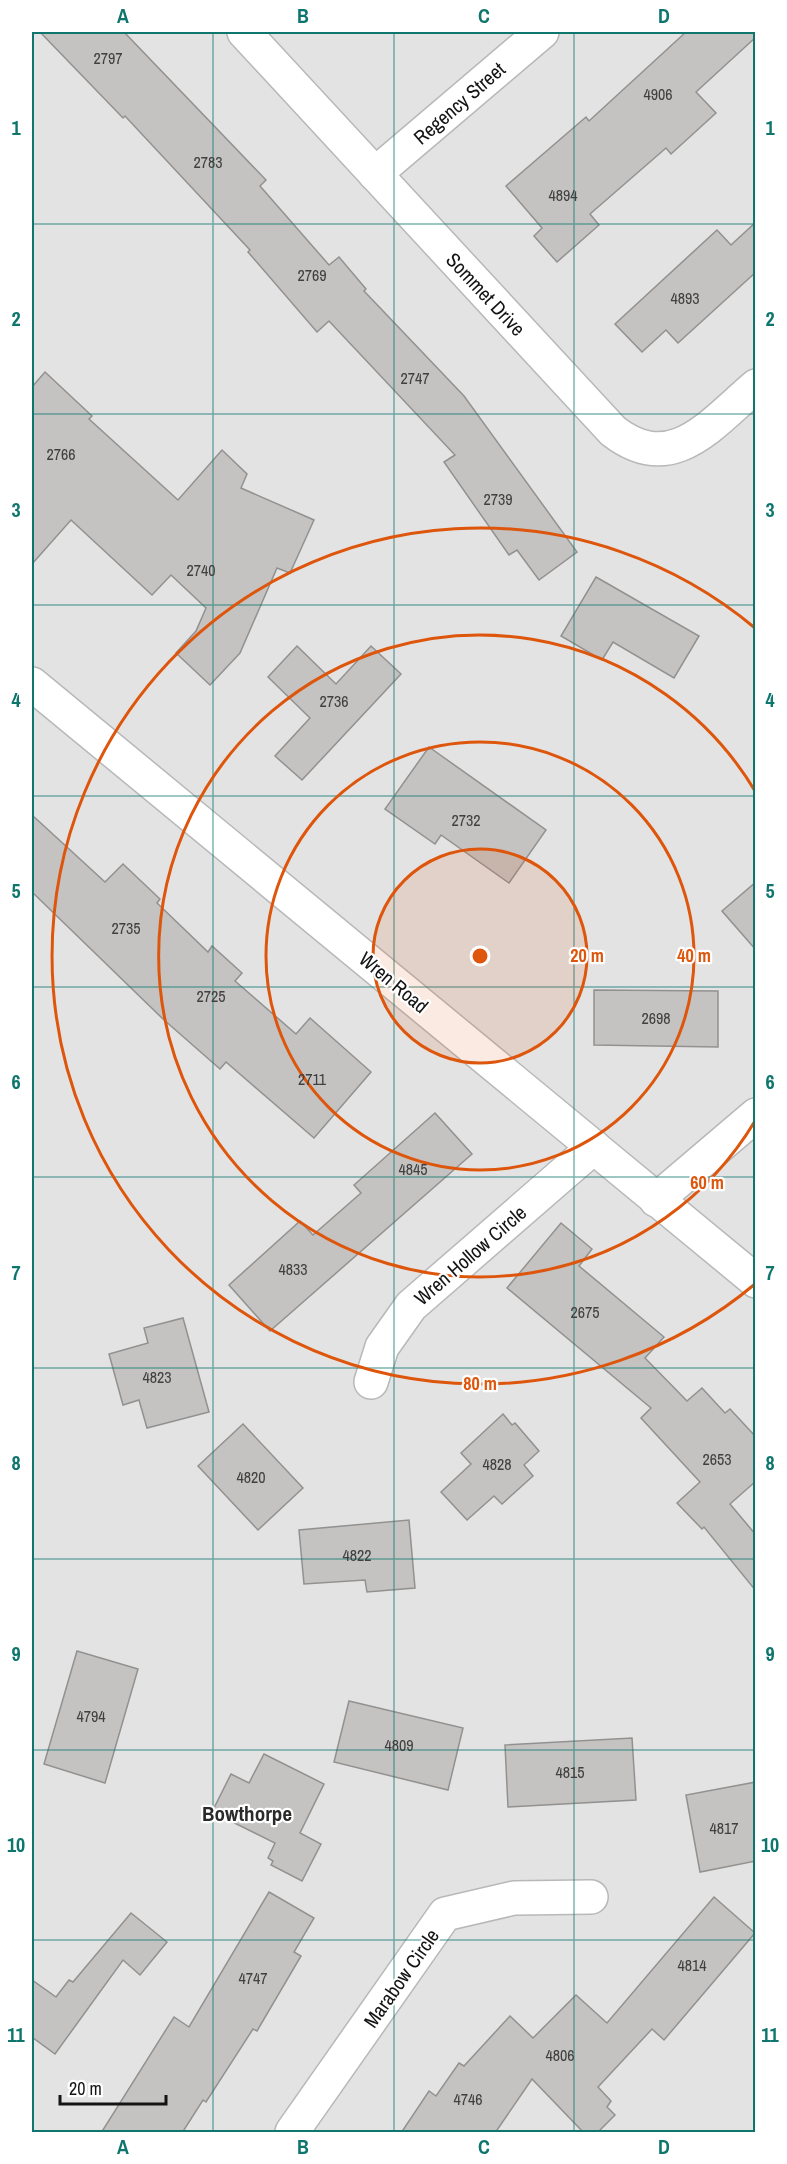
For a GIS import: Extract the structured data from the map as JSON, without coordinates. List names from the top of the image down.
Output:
{
  "streets": {
    "street": [
      "Regency Street",
      "Sommet Drive",
      "Wren Road",
      "Wren Hollow Circle",
      "Marabow Circle"
    ]
  },
  "crossings": [
    ["Regency Street", "Sommet Drive"],
    ["Wren Road", "Wren Hollow Circle"]
  ],
  "districts": ["Bowthorpe"],
  "house_numbers": [
    "2797",
    "4906",
    "2783",
    "4894",
    "2769",
    "4893",
    "2747",
    "2766",
    "2739",
    "2740",
    "2736",
    "2732",
    "2735",
    "2725",
    "2698",
    "2711",
    "4845",
    "4833",
    "2675",
    "4823",
    "2653",
    "4828",
    "4820",
    "4822",
    "4794",
    "4809",
    "4815",
    "4817",
    "4814",
    "4747",
    "4806",
    "4746"
  ],
  "scale_bar": "20 m",
  "grid": {
    "columns": [
      "A",
      "B",
      "C",
      "D"
    ],
    "rows": [
      "1",
      "2",
      "3",
      "4",
      "5",
      "6",
      "7",
      "8",
      "9",
      "10",
      "11"
    ]
  },
  "rings": [
    "20 m",
    "40 m",
    "60 m",
    "80 m"
  ]
}
